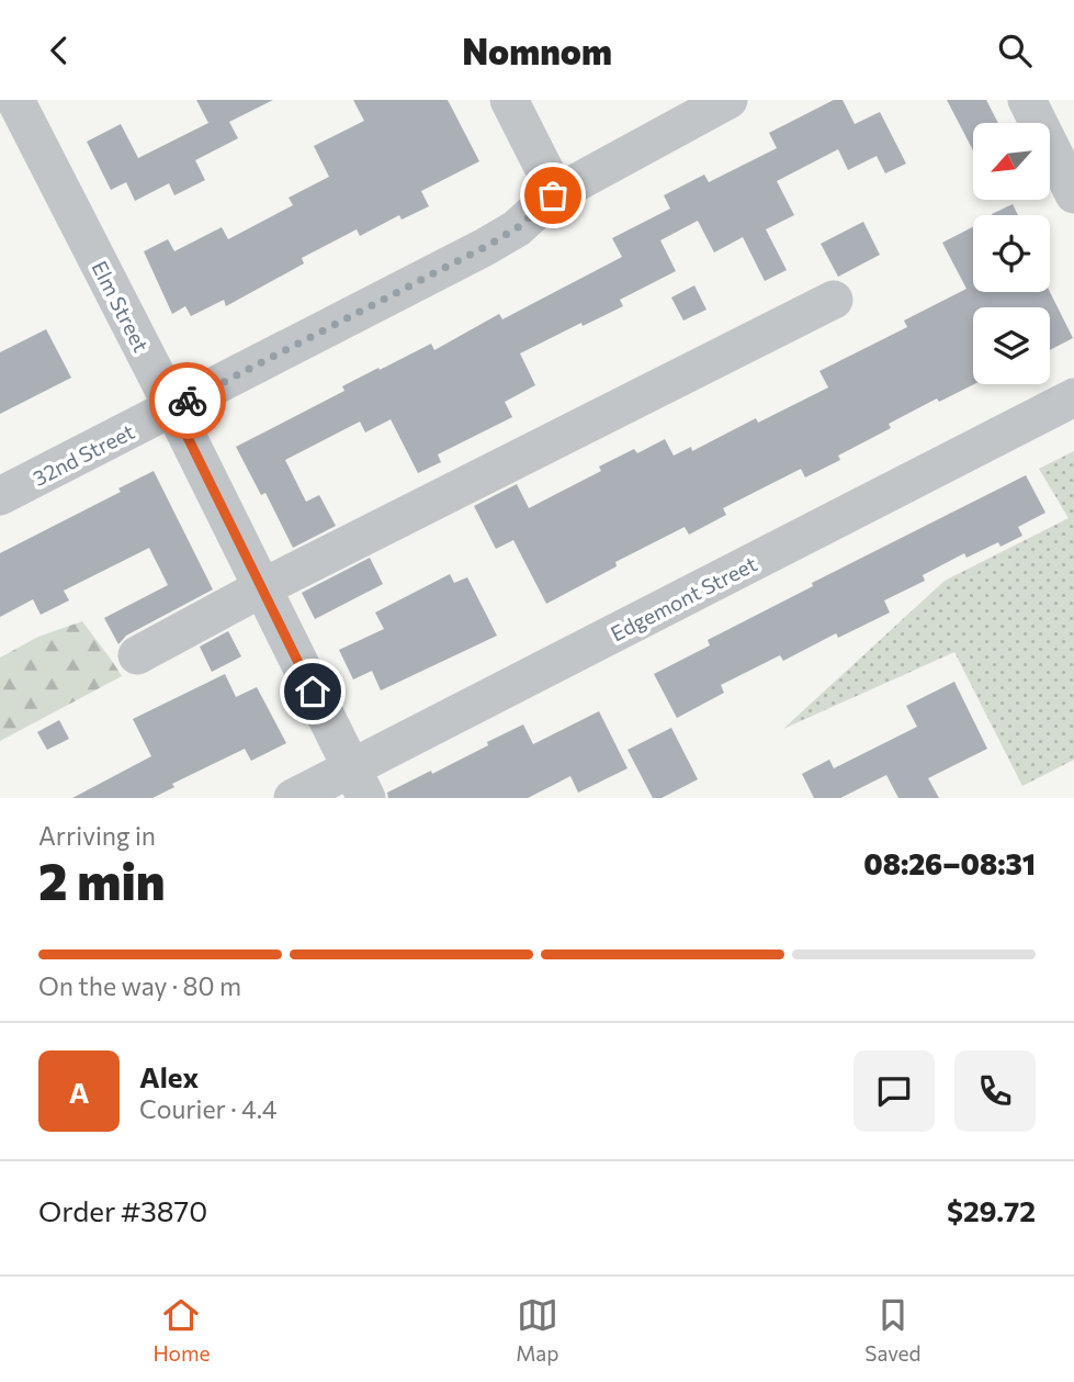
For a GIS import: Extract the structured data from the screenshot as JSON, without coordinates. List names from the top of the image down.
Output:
{
  "streets": {
    "street": ["Elm Street", "32nd Street", "Edgemont Street"]
  },
  "crossings": [
    ["Elm Street", "32nd Street"],
    ["Elm Street", "Edgemont Street"]
  ],
  "north": "bottom left",
  "page": {
    "header": "Nomnom",
    "heading": ["2 min", "Arriving in", "08:26–08:31"],
    "panel": [
      "Alex",
      "Courier · 4.4",
      "Order #3870",
      "$29.72"
    ],
    "bar": "On the way · 80 m",
    "round": "A",
    "tabs": ["Home", "Map", "Saved"]
  }
}
